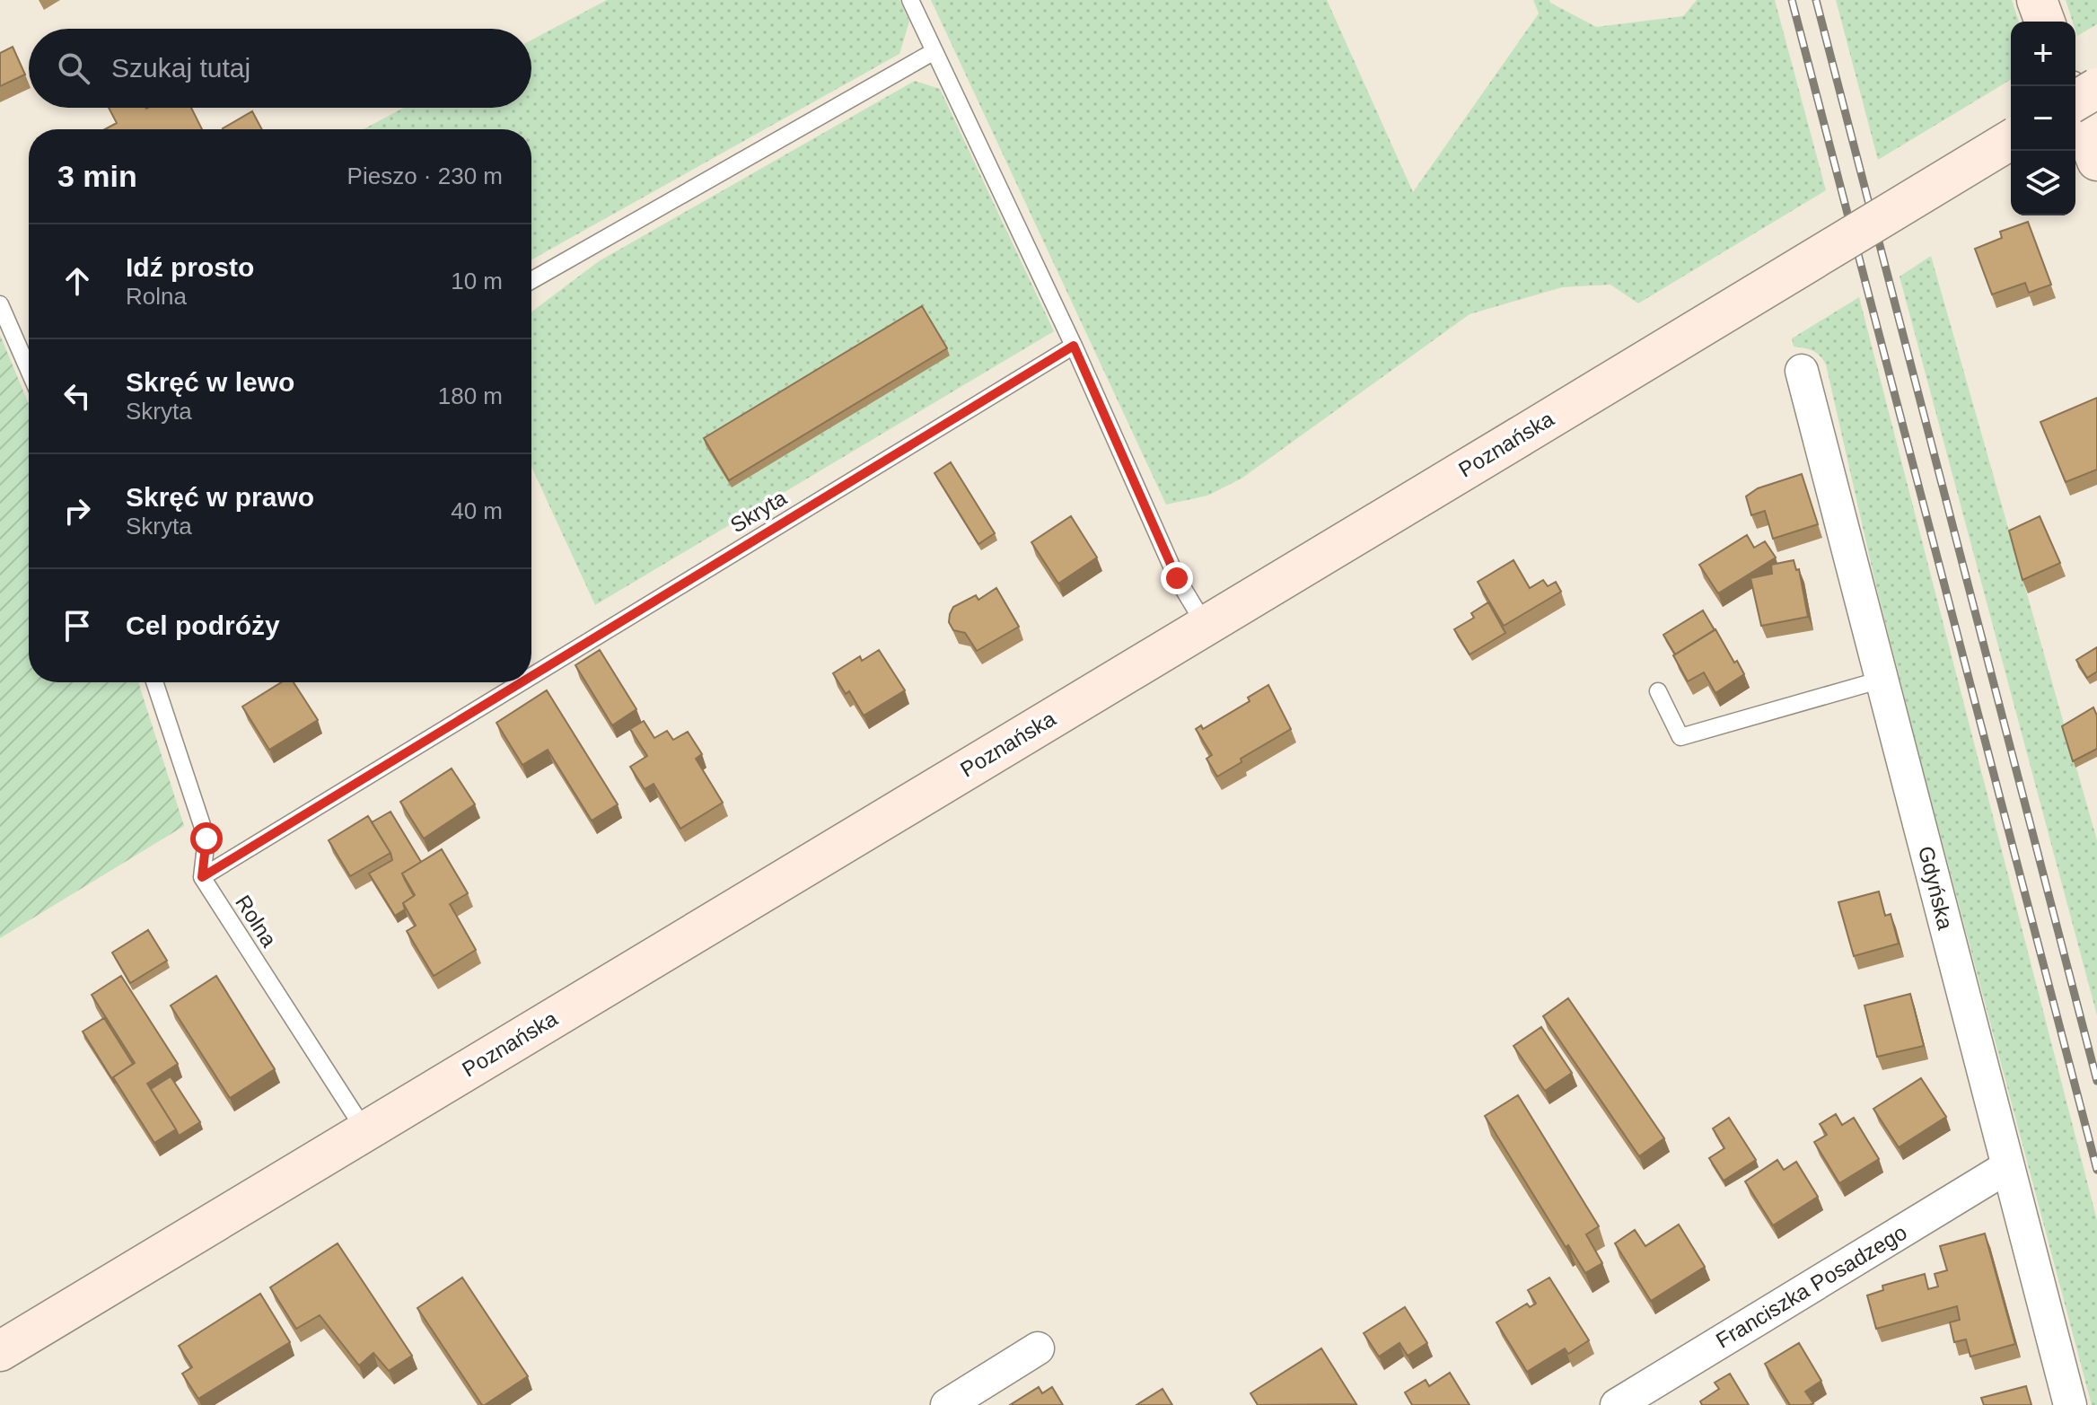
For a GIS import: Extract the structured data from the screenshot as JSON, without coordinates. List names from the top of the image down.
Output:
{
  "streets": {
    "main road": ["Poznańska"],
    "street": ["Gdyńska", "Franciszka Posadzego"],
    "lane": ["Skryta", "Rolna"]
  },
  "crossings": [
    ["Poznańska", "Rolna"],
    ["Skryta", "Rolna"],
    ["Gdyńska", "Franciszka Posadzego"]
  ],
  "page": {
    "map_buttons": ["+", "−"],
    "search": "Szukaj tutaj",
    "heading": ["3 min", "Pieszo · 230 m"],
    "list": [
      ["Idź prosto", "Rolna", "10 m"],
      ["Skręć w lewo", "Skryta", "180 m"],
      ["Skręć w prawo", "Skryta", "40 m"],
      "Cel podróży"
    ]
  }
}
